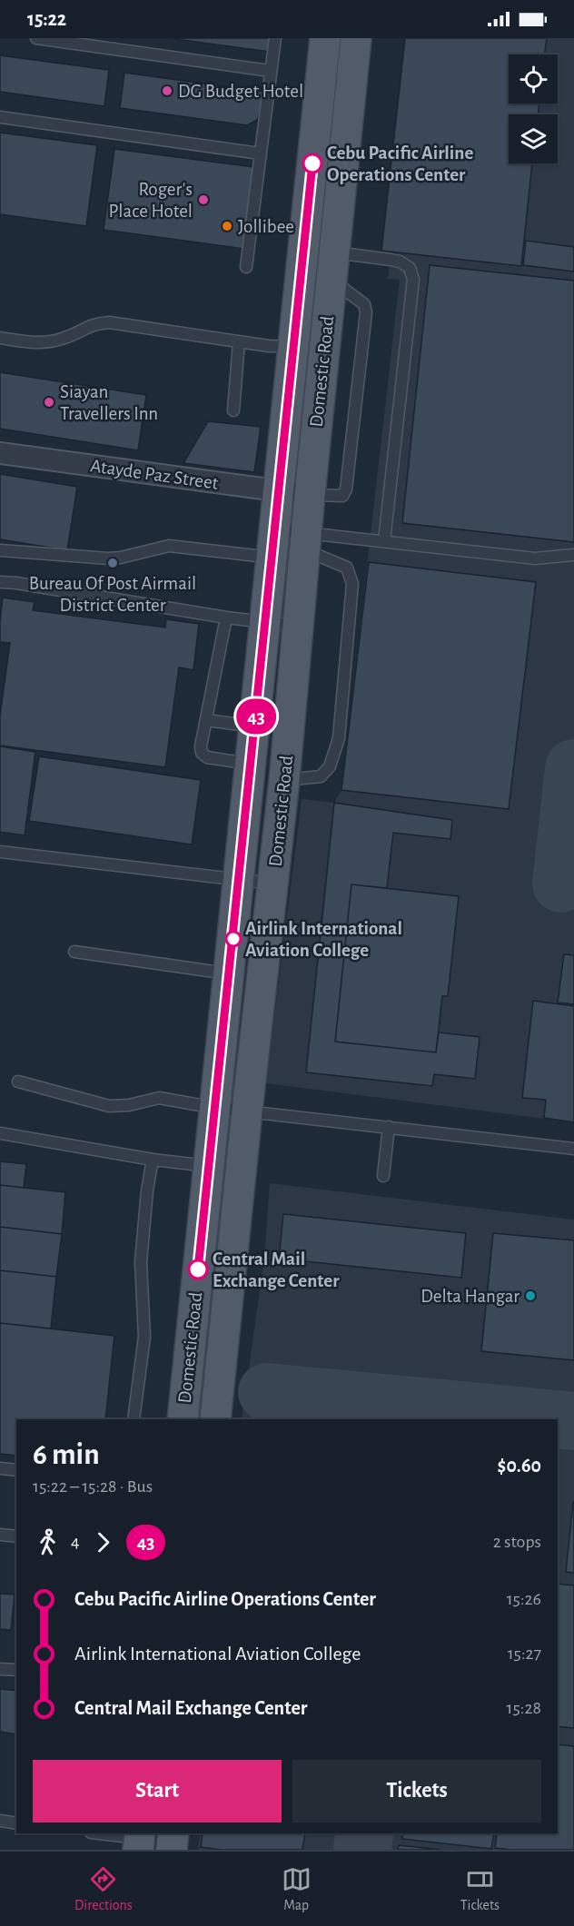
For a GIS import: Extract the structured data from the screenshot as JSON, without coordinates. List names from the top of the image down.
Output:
{
  "streets": {
    "main road": ["Domestic Road"],
    "street": ["Atayde Paz Street"]
  },
  "crossings": [
    ["Domestic Road", "Atayde Paz Street"]
  ],
  "places": [
    "DG Budget Hotel",
    "Cebu Pacific Airline Operations Center",
    "Roger's Place Hotel",
    "Jollibee",
    "Siayan Travellers Inn",
    "Bureau Of Post Airmail District Center",
    "Airlink International Aviation College",
    "Central Mail Exchange Center",
    "Delta Hangar"
  ],
  "lines": ["bus line 43"],
  "page": {
    "status": "15:22",
    "on_map": "43",
    "heading": ["6 min", "15:22 – 15:28 · Bus", "$0.60"],
    "legs": ["4", "43", "2 stops"],
    "list": [
      {
        "name": "Cebu Pacific Airline Operations Center",
        "value": "15:26"
      },
      {
        "name": "Airlink International Aviation College",
        "value": "15:27"
      },
      {
        "name": "Central Mail Exchange Center",
        "value": "15:28"
      }
    ],
    "buttons": ["Start", "Tickets"],
    "tabs": ["Directions", "Map", "Tickets"]
  }
}
